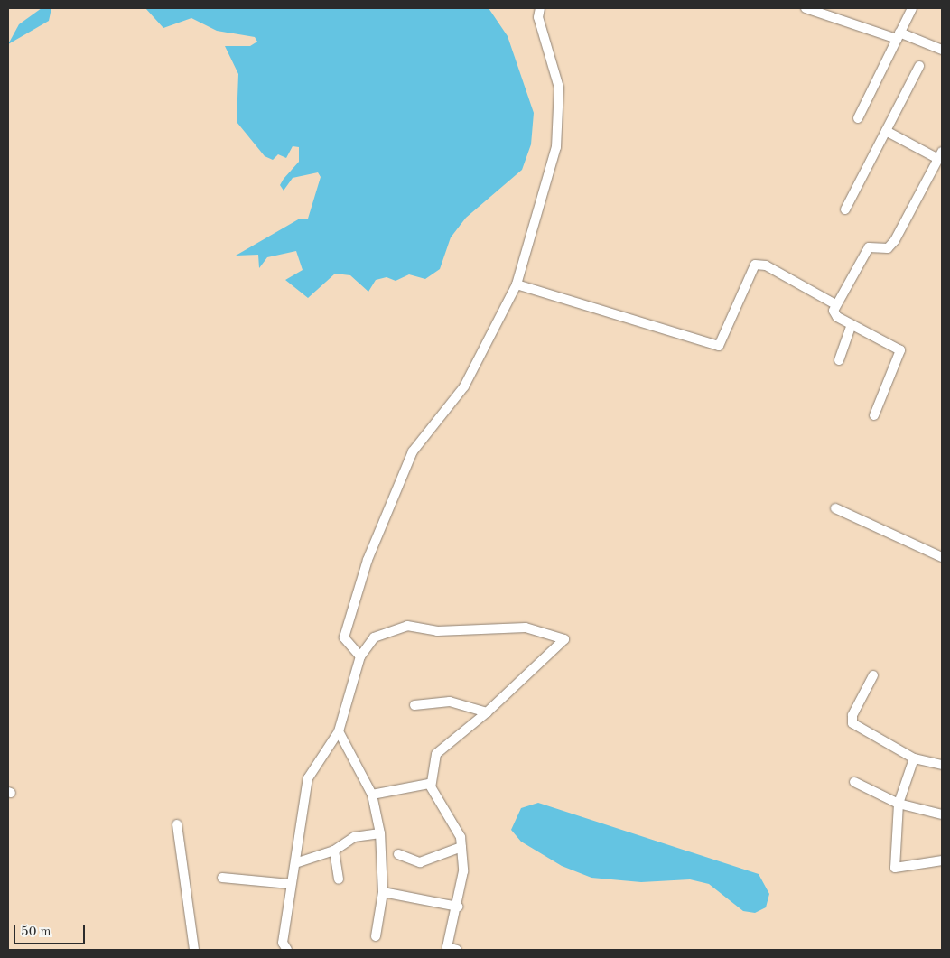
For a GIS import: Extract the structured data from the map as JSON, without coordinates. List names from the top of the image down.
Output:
{
  "scale_bar": "50 m"
}
